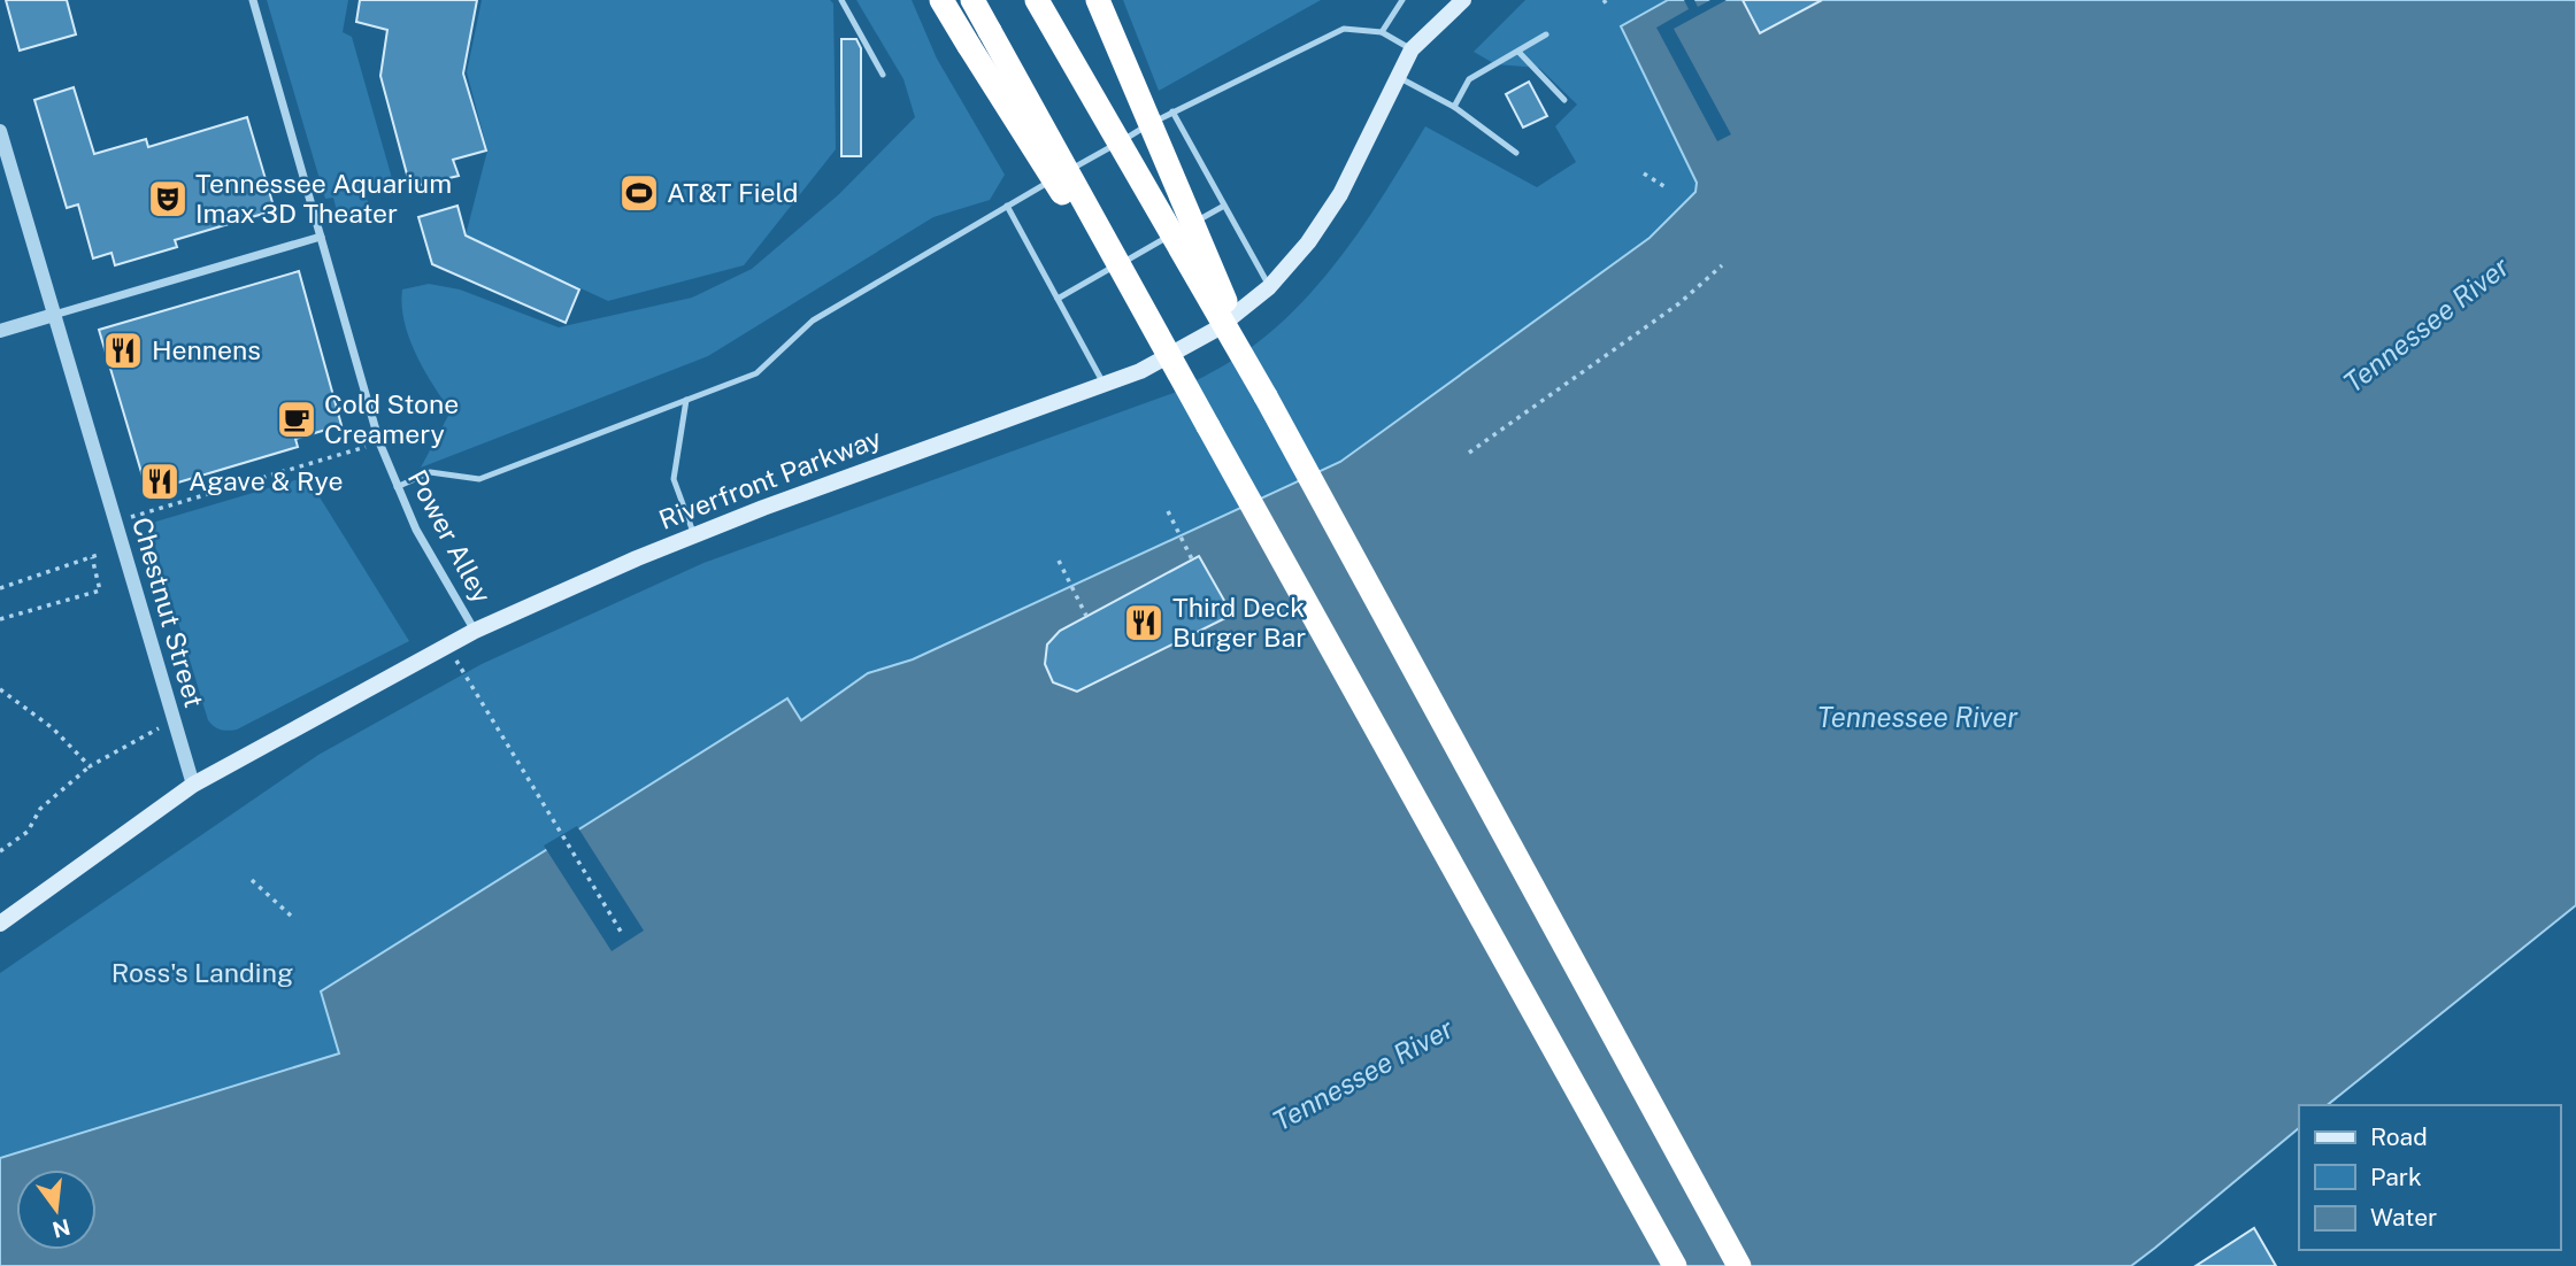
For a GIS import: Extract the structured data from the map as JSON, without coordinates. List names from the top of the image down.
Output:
{
  "streets": {
    "main road": ["Riverfront Parkway"],
    "street": ["Power Alley", "Chestnut Street"]
  },
  "crossings": [
    ["Riverfront Parkway", "Power Alley"],
    ["Riverfront Parkway", "Chestnut Street"]
  ],
  "water": ["Tennessee River"],
  "parks": ["Ross's Landing"],
  "places": {
    "sports": ["AT&T Field"],
    "theatre": ["Tennessee Aquarium Imax 3D Theater"],
    "restaurant": ["Hennens", "Agave & Rye", "Third Deck Burger Bar"],
    "cafe": ["Cold Stone Creamery"]
  },
  "legend": ["Road", "Park", "Water"],
  "north": "bottom"
}
